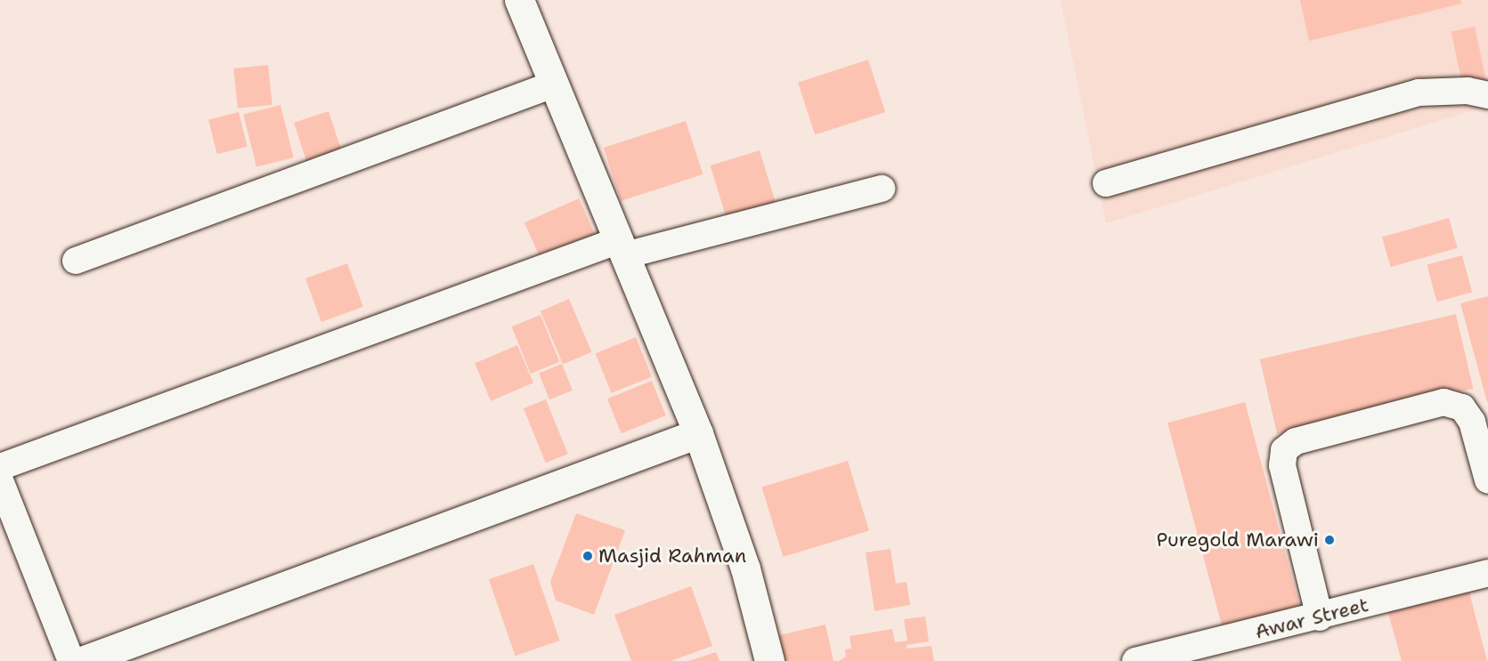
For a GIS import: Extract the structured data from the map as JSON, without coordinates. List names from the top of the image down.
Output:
{
  "streets": {
    "street": ["Awar Street"]
  },
  "places": ["Puregold Marawi", "Masjid Rahman"]
}
